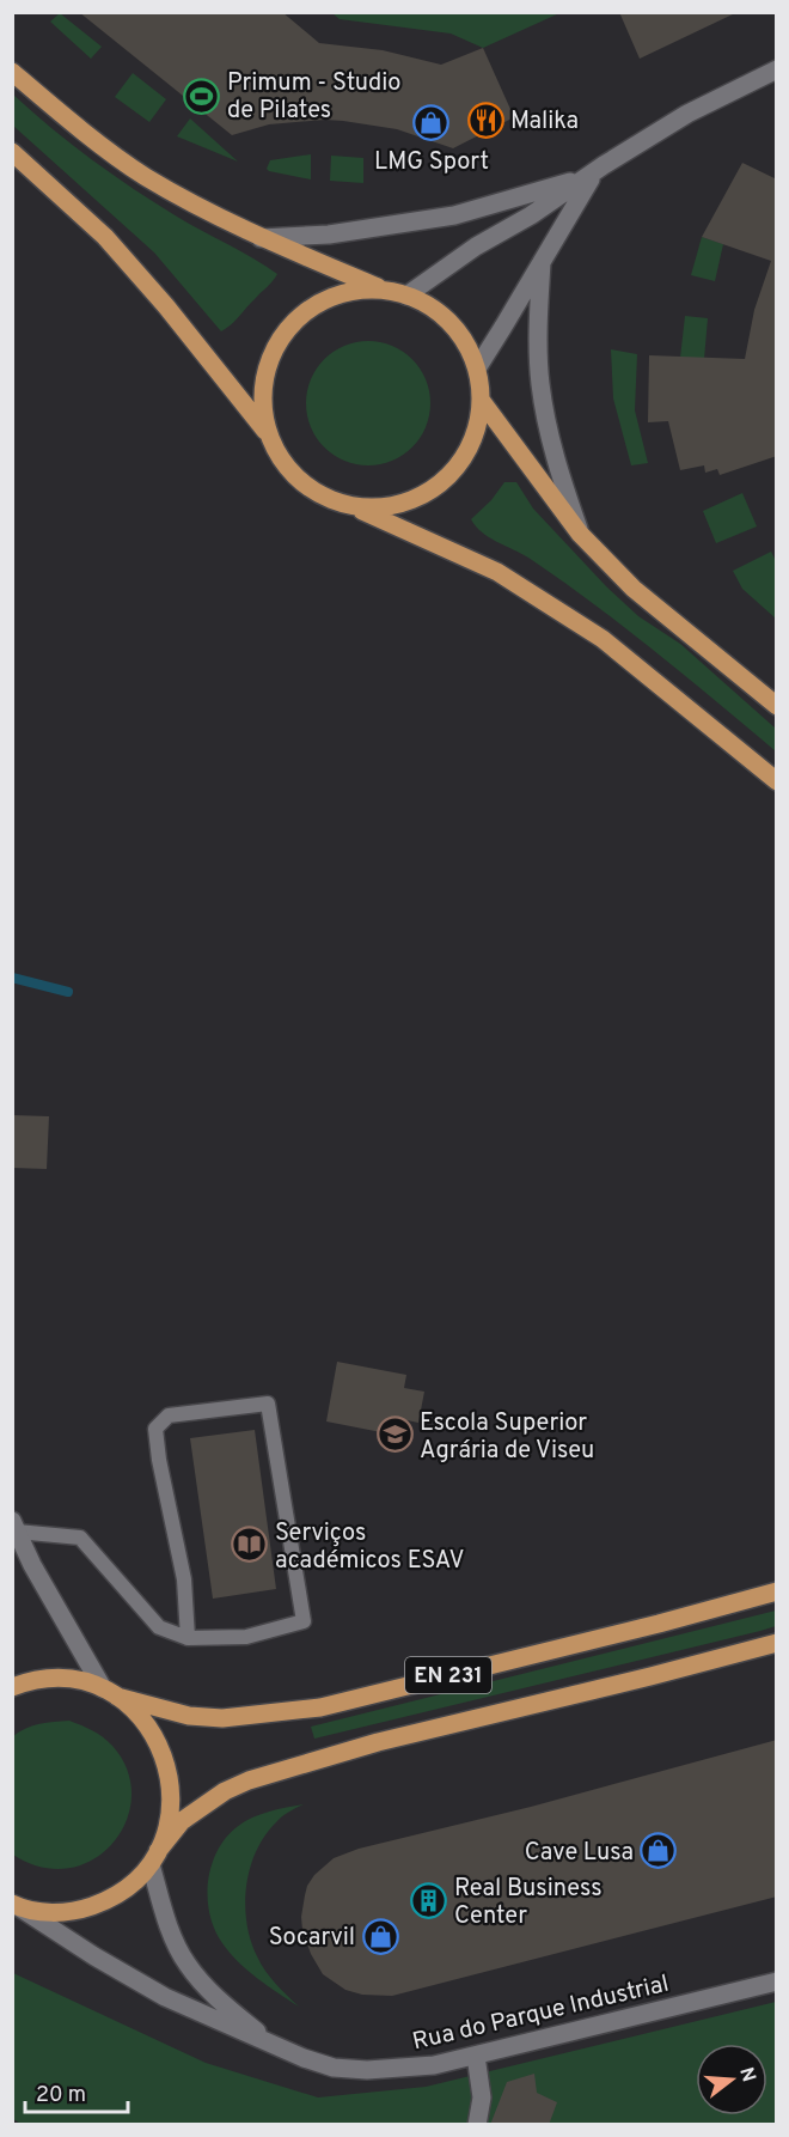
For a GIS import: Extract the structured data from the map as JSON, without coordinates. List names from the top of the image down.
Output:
{
  "streets": {
    "main road": ["EN 231"],
    "street": ["Rua do Parque Industrial"]
  },
  "crossings": [
    ["EN 231", "Rua do Parque Industrial"]
  ],
  "places": {
    "sports": ["Primum - Studio de Pilates"],
    "restaurant": ["Malika"],
    "shop": ["LMG Sport", "Cave Lusa", "Socarvil"],
    "school or university": ["Escola Superior Agrária de Viseu"],
    "library": ["Serviços académicos ESAV"],
    "building": ["Real Business Center"]
  },
  "scale_bar": "20 m",
  "north": "right"
}
